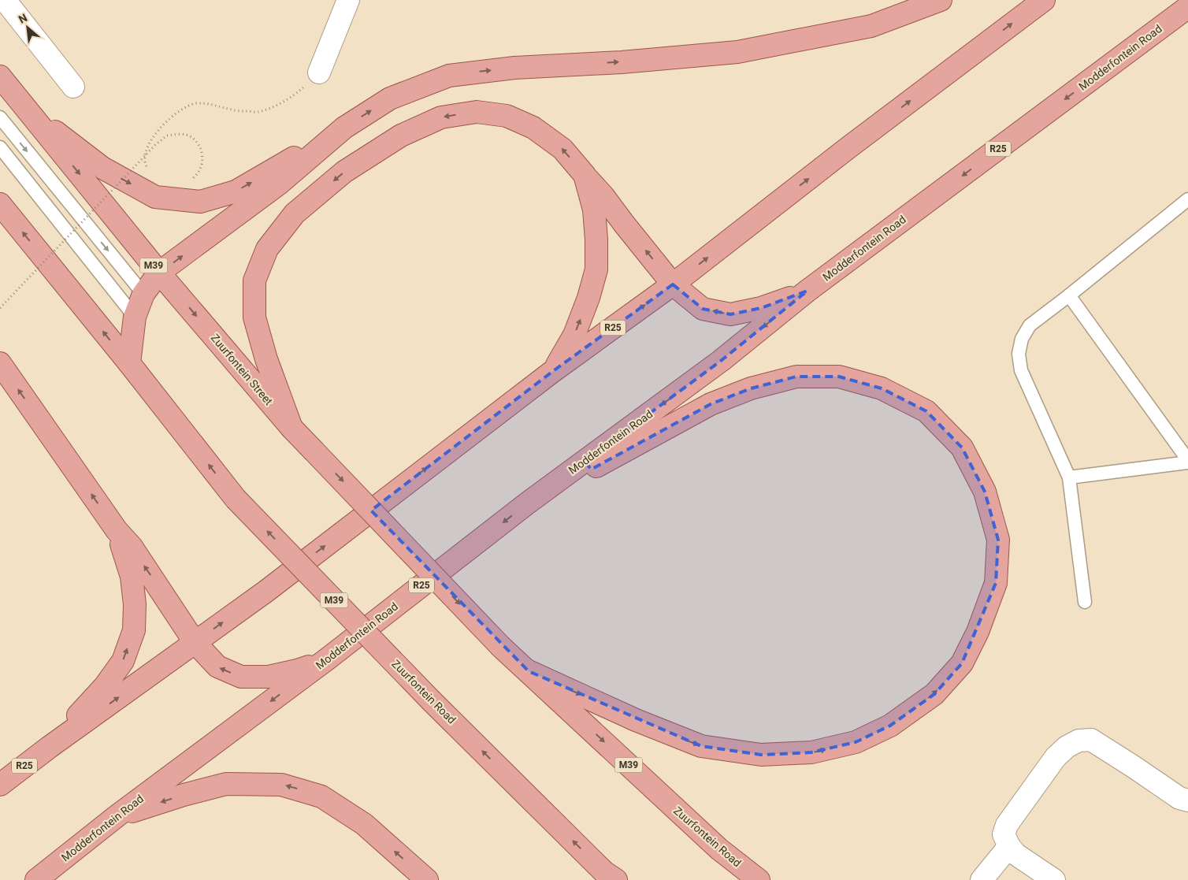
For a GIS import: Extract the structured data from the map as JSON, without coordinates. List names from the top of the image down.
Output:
{
  "streets": {
    "main road": [
      "Modderfontein Road",
      "R25",
      "M39",
      "Zuurfontein Street",
      "Zuurfontein Road"
    ]
  },
  "crossings": [
    ["M39", "Zuurfontein Road"],
    ["Zuurfontein Street", "Zuurfontein Road"]
  ],
  "north": "top left"
}
